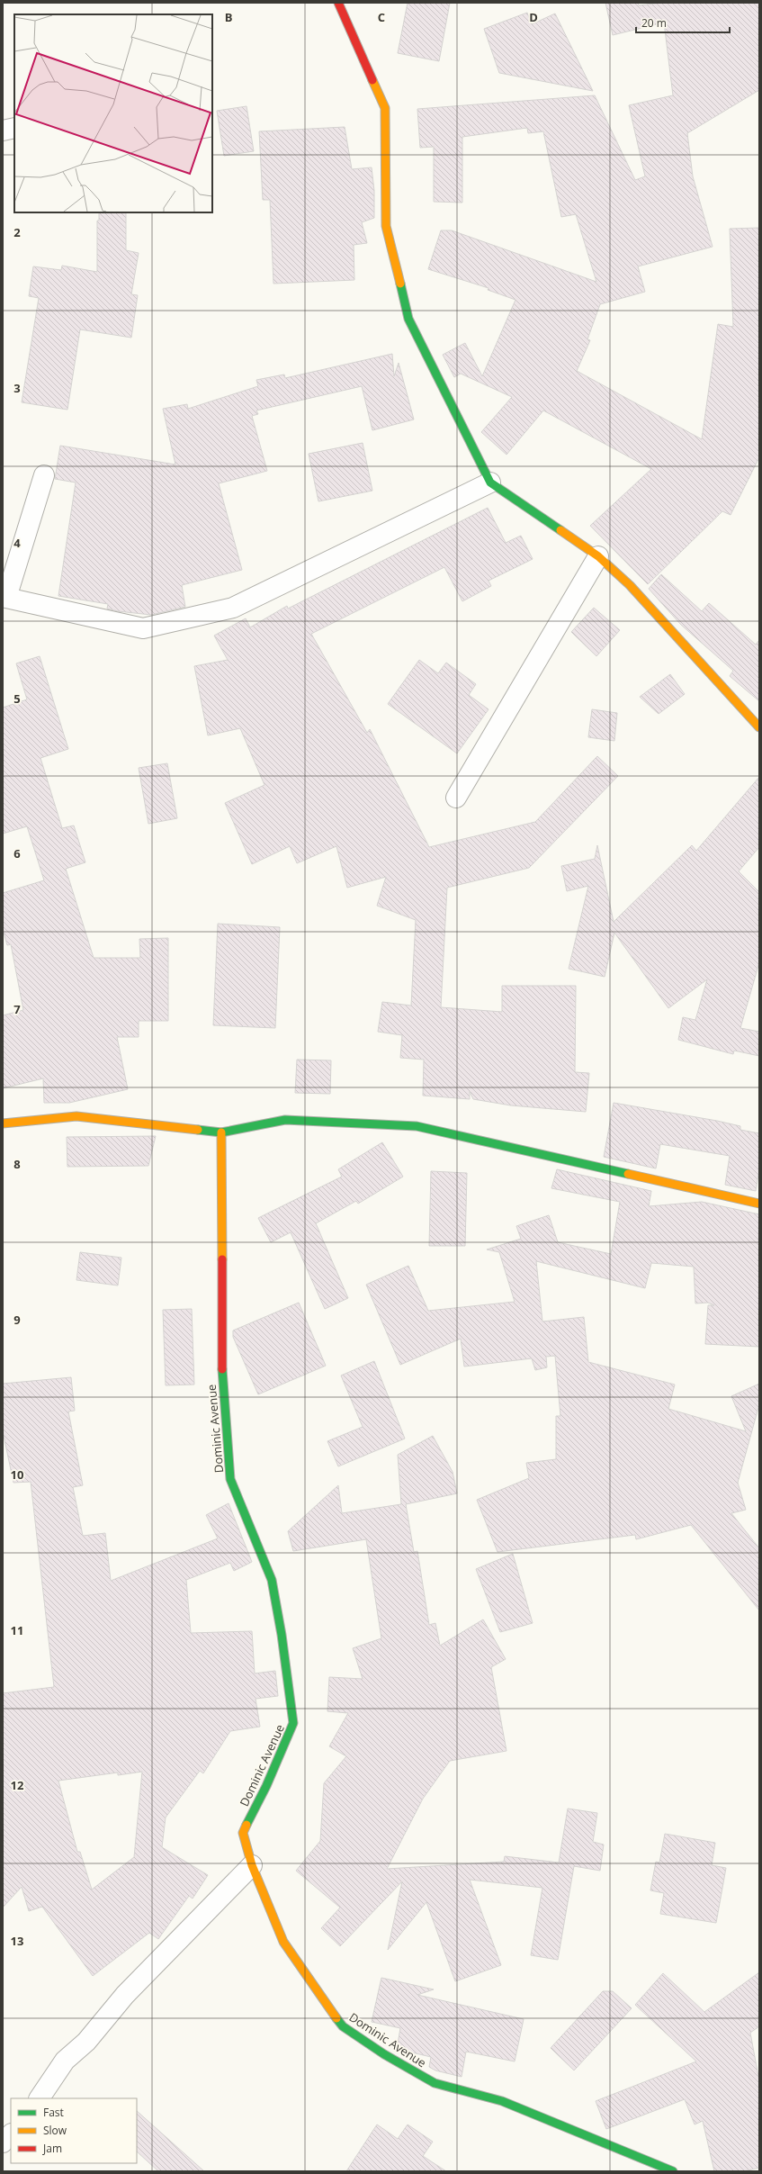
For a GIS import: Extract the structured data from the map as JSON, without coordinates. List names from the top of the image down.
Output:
{
  "streets": {
    "street": ["Dominic Avenue"]
  },
  "legend": ["Fast", "Slow", "Jam"],
  "scale_bar": "20 m",
  "grid": {
    "columns": ["B", "C", "D"],
    "rows": [
      "2",
      "3",
      "4",
      "5",
      "6",
      "7",
      "8",
      "9",
      "10",
      "11",
      "12",
      "13"
    ]
  }
}
